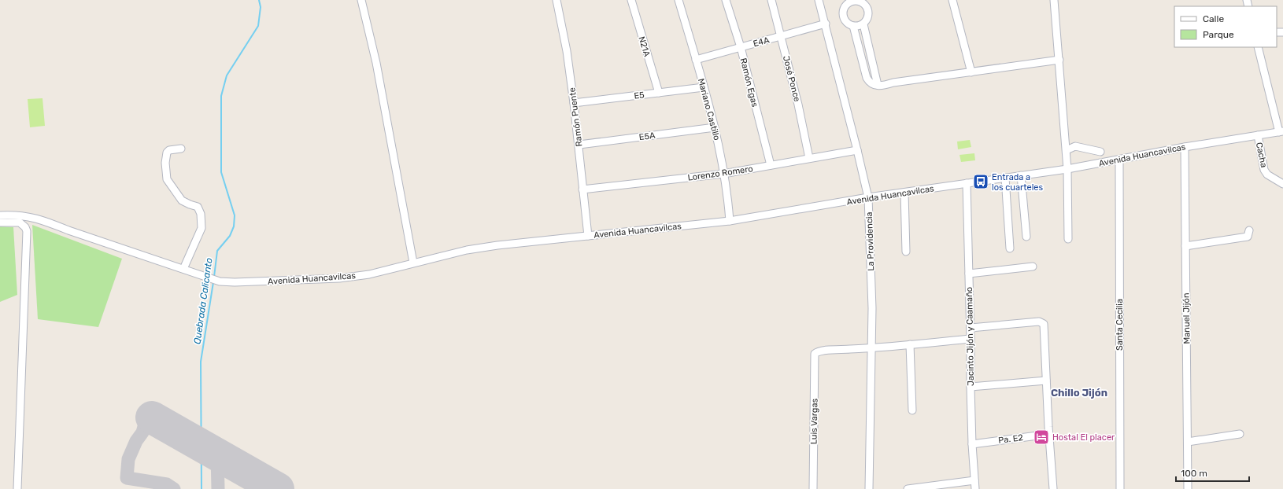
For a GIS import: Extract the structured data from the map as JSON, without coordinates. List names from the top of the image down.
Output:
{
  "streets": {
    "street": [
      "E4A",
      "N21A",
      "José Ponce",
      "Ramón Egas",
      "E5",
      "Mariano Castillo",
      "Ramón Puente",
      "E5A",
      "Avenida Huancavilcas",
      "Cacha",
      "Lorenzo Romero",
      "La Providencia",
      "Manuel Jijón",
      "Santa Cecilia",
      "Jacinto Jijón y Caamaño",
      "Luis Vargas",
      "Pa. E2"
    ]
  },
  "crossings": [
    ["E4A", "José Ponce"],
    ["E4A", "Ramón Egas"],
    ["E4A", "Mariano Castillo"],
    ["E4A", "La Providencia"],
    ["N21A", "E5"],
    ["José Ponce", "Lorenzo Romero"],
    ["Ramón Egas", "Lorenzo Romero"],
    ["E5", "Mariano Castillo"],
    ["E5", "Ramón Puente"],
    ["Mariano Castillo", "E5A"],
    ["Mariano Castillo", "Avenida Huancavilcas"],
    ["Mariano Castillo", "Lorenzo Romero"],
    ["Ramón Puente", "E5A"],
    ["Ramón Puente", "Avenida Huancavilcas"],
    ["Ramón Puente", "Lorenzo Romero"],
    ["Avenida Huancavilcas", "Cacha"],
    ["Avenida Huancavilcas", "La Providencia"],
    ["Avenida Huancavilcas", "Manuel Jijón"],
    ["Avenida Huancavilcas", "Santa Cecilia"],
    ["Avenida Huancavilcas", "Jacinto Jijón y Caamaño"],
    ["Lorenzo Romero", "La Providencia"],
    ["La Providencia", "Luis Vargas"],
    ["Jacinto Jijón y Caamaño", "Pa. E2"]
  ],
  "districts": ["Chillo Jijón"],
  "water": ["Quebrada Calicanto"],
  "places": {
    "bus stop": ["Entrada a los cuarteles"],
    "hotel": ["Hostal El placer"]
  },
  "legend": ["Calle", "Parque"],
  "scale_bar": "100 m"
}
